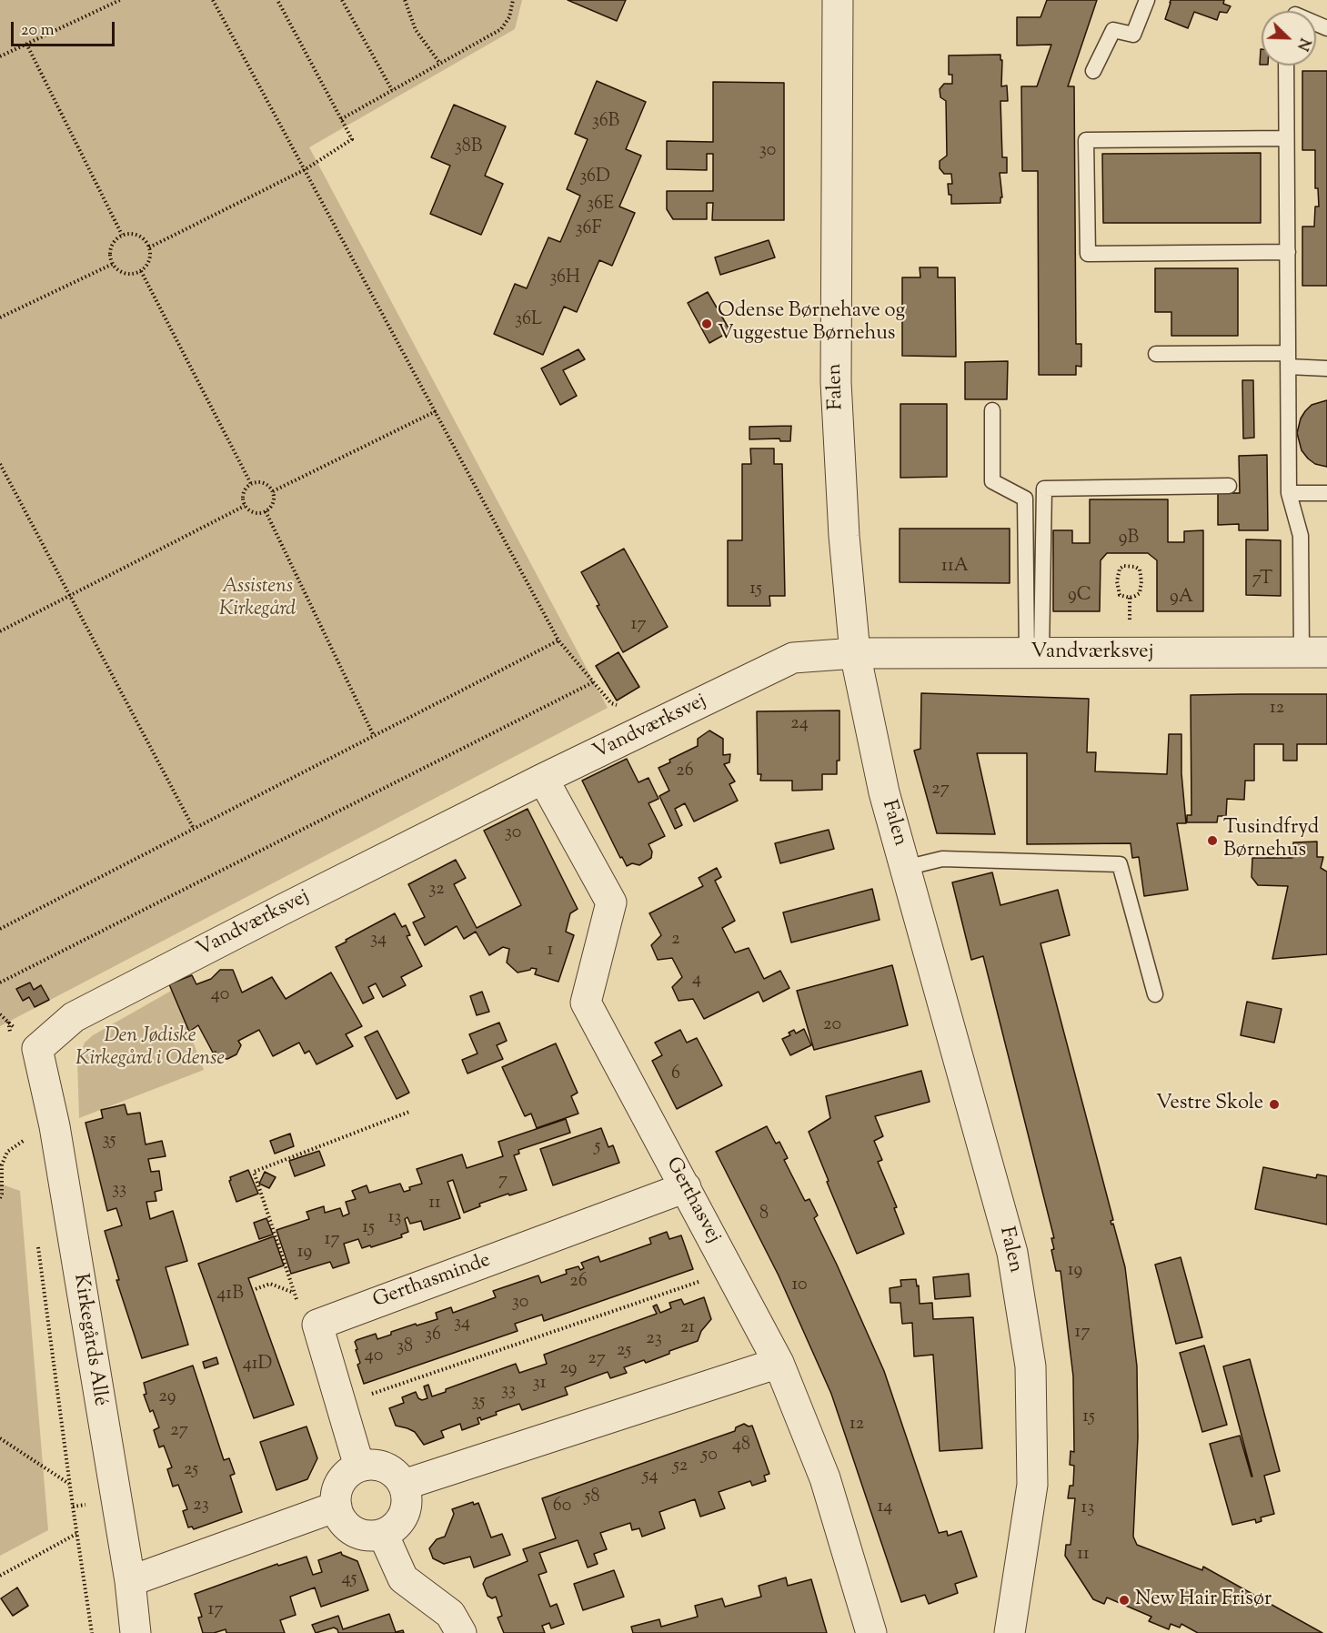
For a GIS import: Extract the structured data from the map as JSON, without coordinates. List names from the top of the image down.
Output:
{
  "streets": {
    "street": [
      "Falen",
      "Vandværksvej",
      "Gerthasvej",
      "Gerthasminde",
      "Kirkegårds Allé"
    ]
  },
  "crossings": [
    ["Falen", "Vandværksvej"],
    ["Vandværksvej", "Gerthasvej"],
    ["Vandværksvej", "Kirkegårds Allé"],
    ["Gerthasvej", "Gerthasminde"]
  ],
  "parks": ["Assistens Kirkegård", "Den Jødiske Kirkegård i Odense"],
  "places": [
    "Odense Børnehave og Vuggestue Børnehus",
    "Tusindfryd Børnehus",
    "Vestre Skole",
    "New Hair Frisør"
  ],
  "house_numbers": [
    "36B",
    "38B",
    "30",
    "36D",
    "36E",
    "36F",
    "36H",
    "36L",
    "9B",
    "11A",
    "7T",
    "15",
    "9C",
    "9A",
    "17",
    "12",
    "24",
    "26",
    "27",
    "30",
    "32",
    "34",
    "2",
    "1",
    "4",
    "40",
    "20",
    "6",
    "35",
    "5",
    "7",
    "33",
    "11",
    "8",
    "13",
    "15",
    "17",
    "19",
    "19",
    "26",
    "10",
    "41B",
    "30",
    "34",
    "21",
    "17",
    "36",
    "23",
    "38",
    "25",
    "40",
    "27",
    "41D",
    "29",
    "31",
    "33",
    "29",
    "35",
    "15",
    "12",
    "27",
    "48",
    "50",
    "52",
    "25",
    "54",
    "58",
    "23",
    "60",
    "14",
    "13",
    "11",
    "45",
    "17"
  ],
  "scale_bar": "20 m",
  "north": "bottom right"
}
